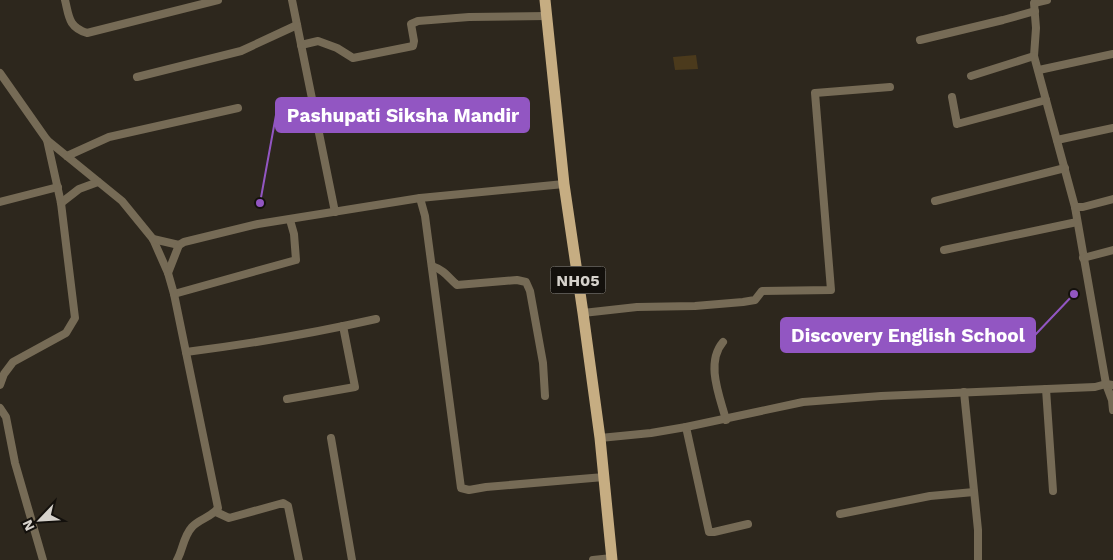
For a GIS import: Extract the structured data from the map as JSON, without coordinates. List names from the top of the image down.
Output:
{
  "streets": {
    "main road": ["NH05"]
  },
  "places": ["Pashupati Siksha Mandir", "Discovery English School"],
  "north": "bottom left"
}
